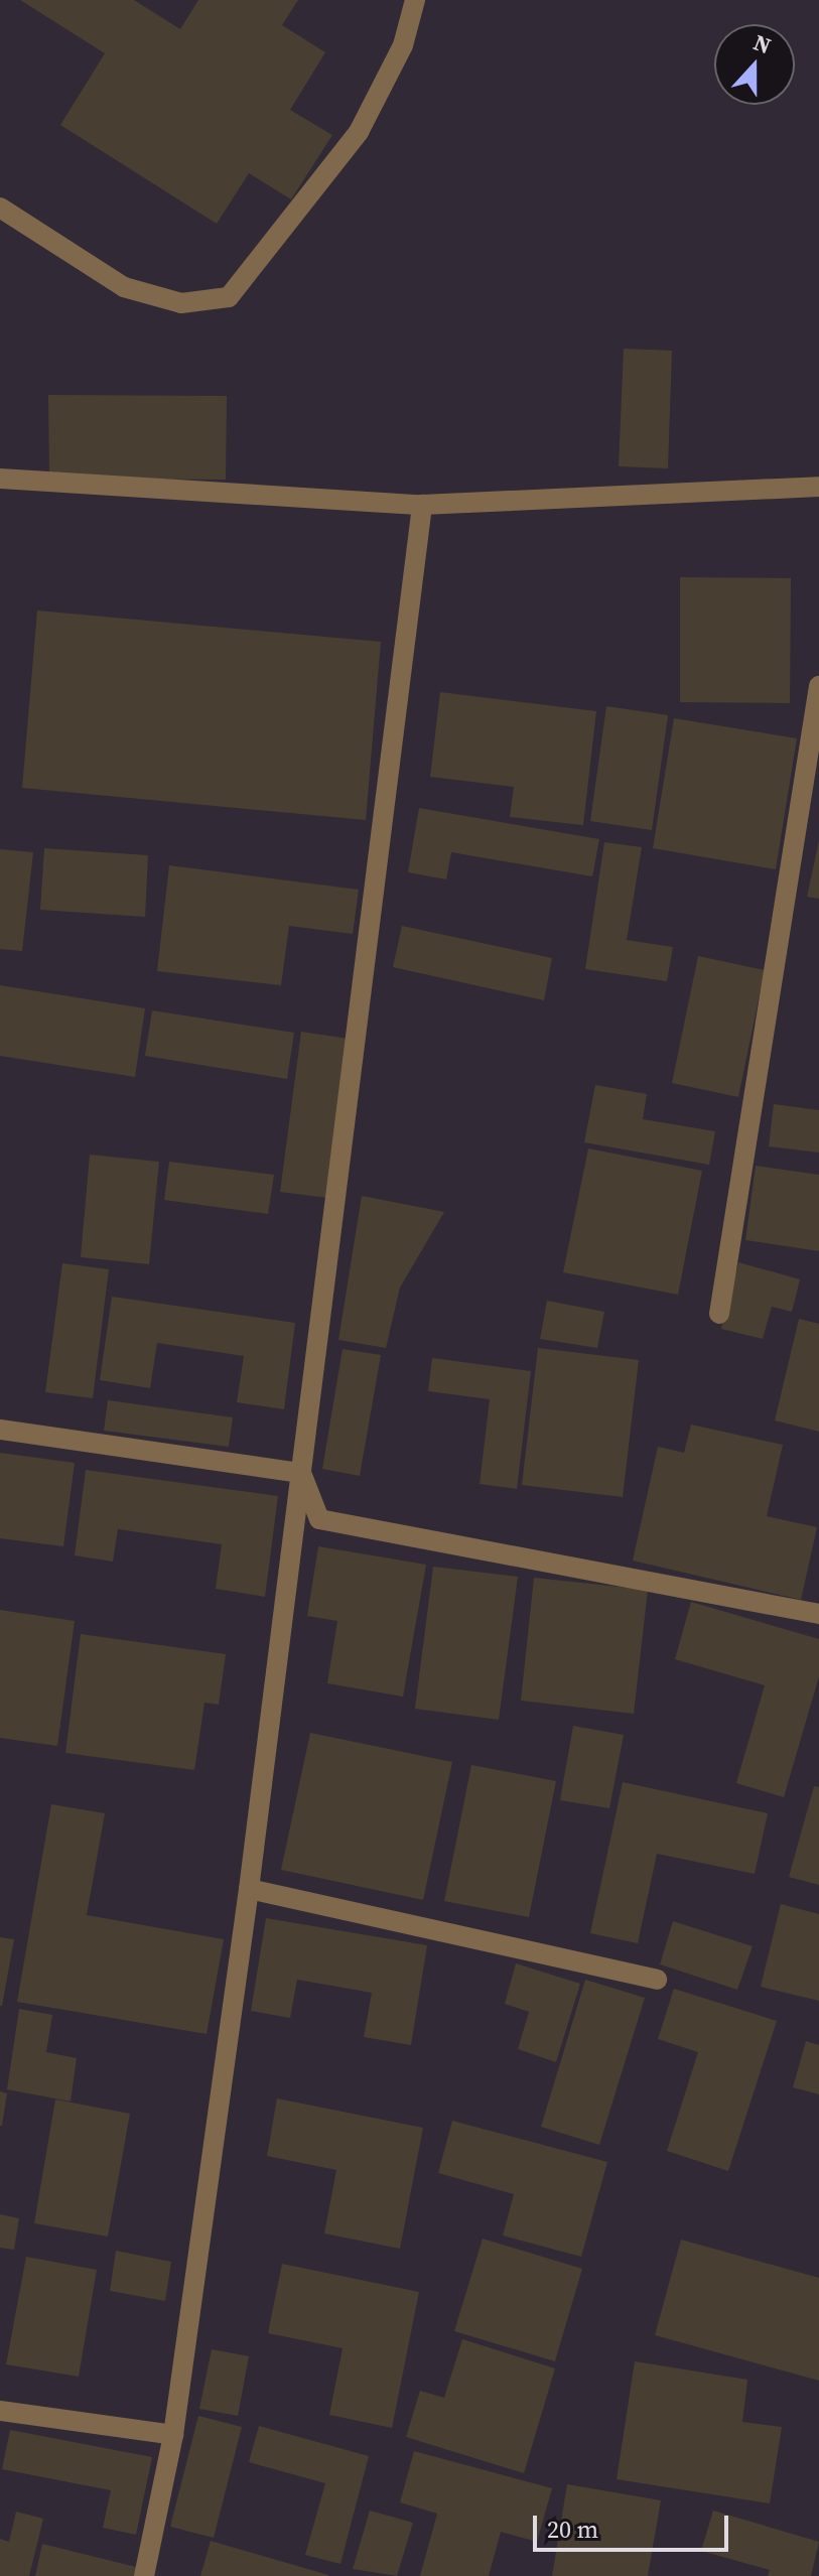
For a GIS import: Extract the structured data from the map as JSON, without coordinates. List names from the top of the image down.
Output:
{
  "scale_bar": "20 m",
  "north": "top"
}
